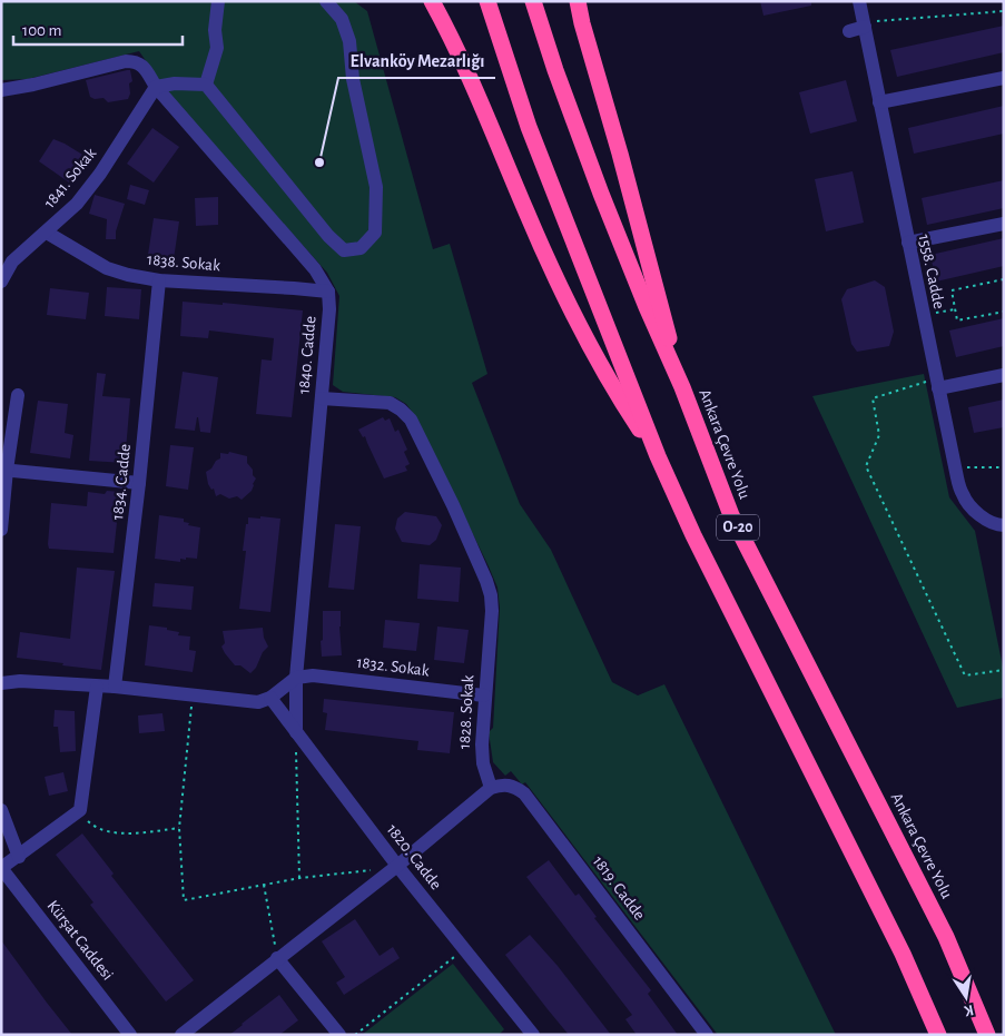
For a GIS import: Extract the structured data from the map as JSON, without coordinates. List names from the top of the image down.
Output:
{
  "streets": {
    "highway": ["Ankara Çevre Yolu", "O-20"],
    "street": [
      "1841. Sokak",
      "1838. Sokak",
      "1558. Cadde",
      "1840. Cadde",
      "1834. Cadde",
      "1832. Sokak",
      "1828. Sokak",
      "1820. Cadde",
      "1819. Cadde",
      "Kürşat Caddesi"
    ]
  },
  "crossings": [
    ["1841. Sokak", "1838. Sokak"],
    ["1838. Sokak", "1840. Cadde"],
    ["1838. Sokak", "1834. Cadde"],
    ["1840. Cadde", "1832. Sokak"],
    ["1840. Cadde", "1828. Sokak"],
    ["1840. Cadde", "1820. Cadde"],
    ["1832. Sokak", "1828. Sokak"],
    ["1828. Sokak", "1819. Cadde"]
  ],
  "places": ["Elvanköy Mezarlığı"],
  "scale_bar": "100 m",
  "north": "bottom"
}
